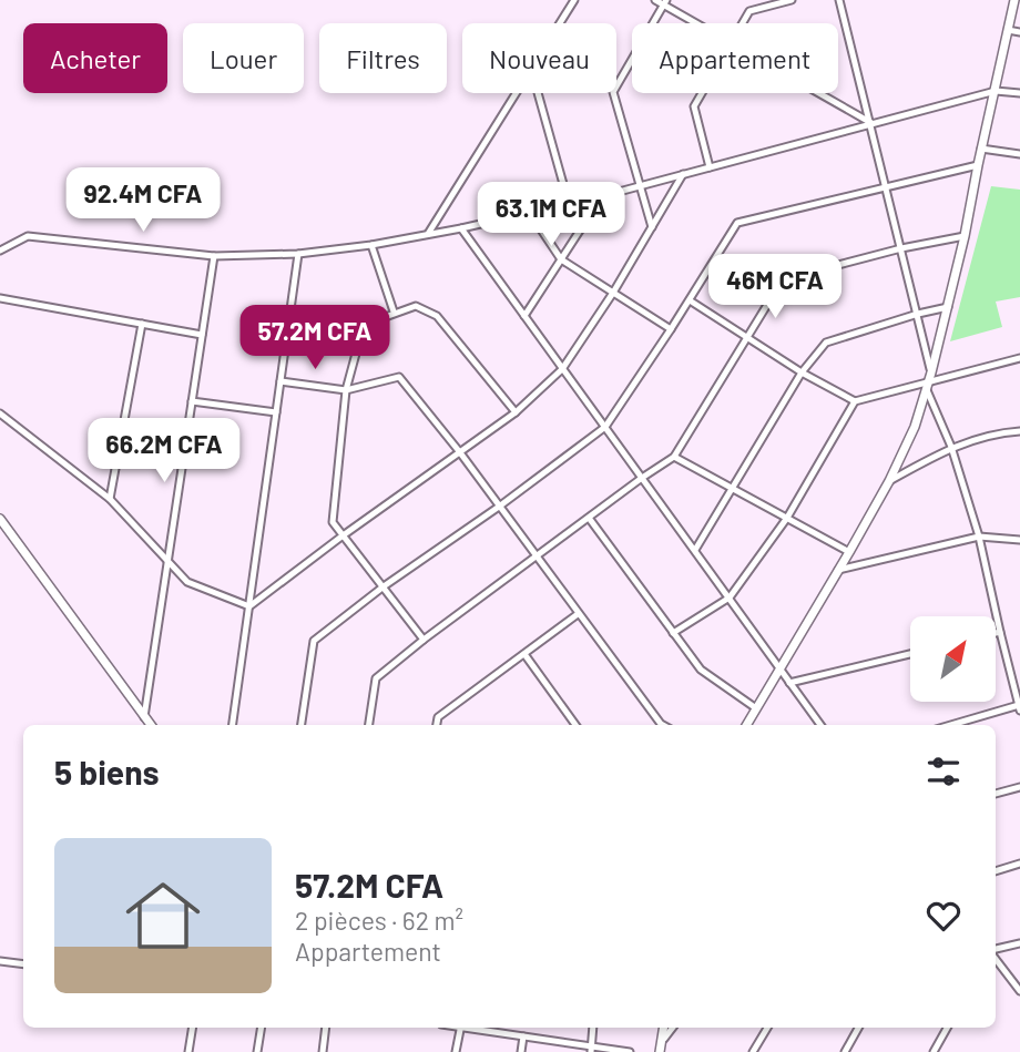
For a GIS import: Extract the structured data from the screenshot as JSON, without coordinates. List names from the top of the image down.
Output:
{
  "north": "top right",
  "page": {
    "chip": [
      "Acheter",
      "Louer",
      "Filtres",
      "Nouveau",
      "Appartement"
    ],
    "price": [
      "92.4M CFA",
      "63.1M CFA",
      "46M CFA",
      "57.2M CFA",
      "66.2M CFA"
    ],
    "heading": "5 biens",
    "list": [
      {
        "name": "57.2M CFA",
        "note": "2 pièces · 62 m² · Appartement"
      }
    ]
  }
}
